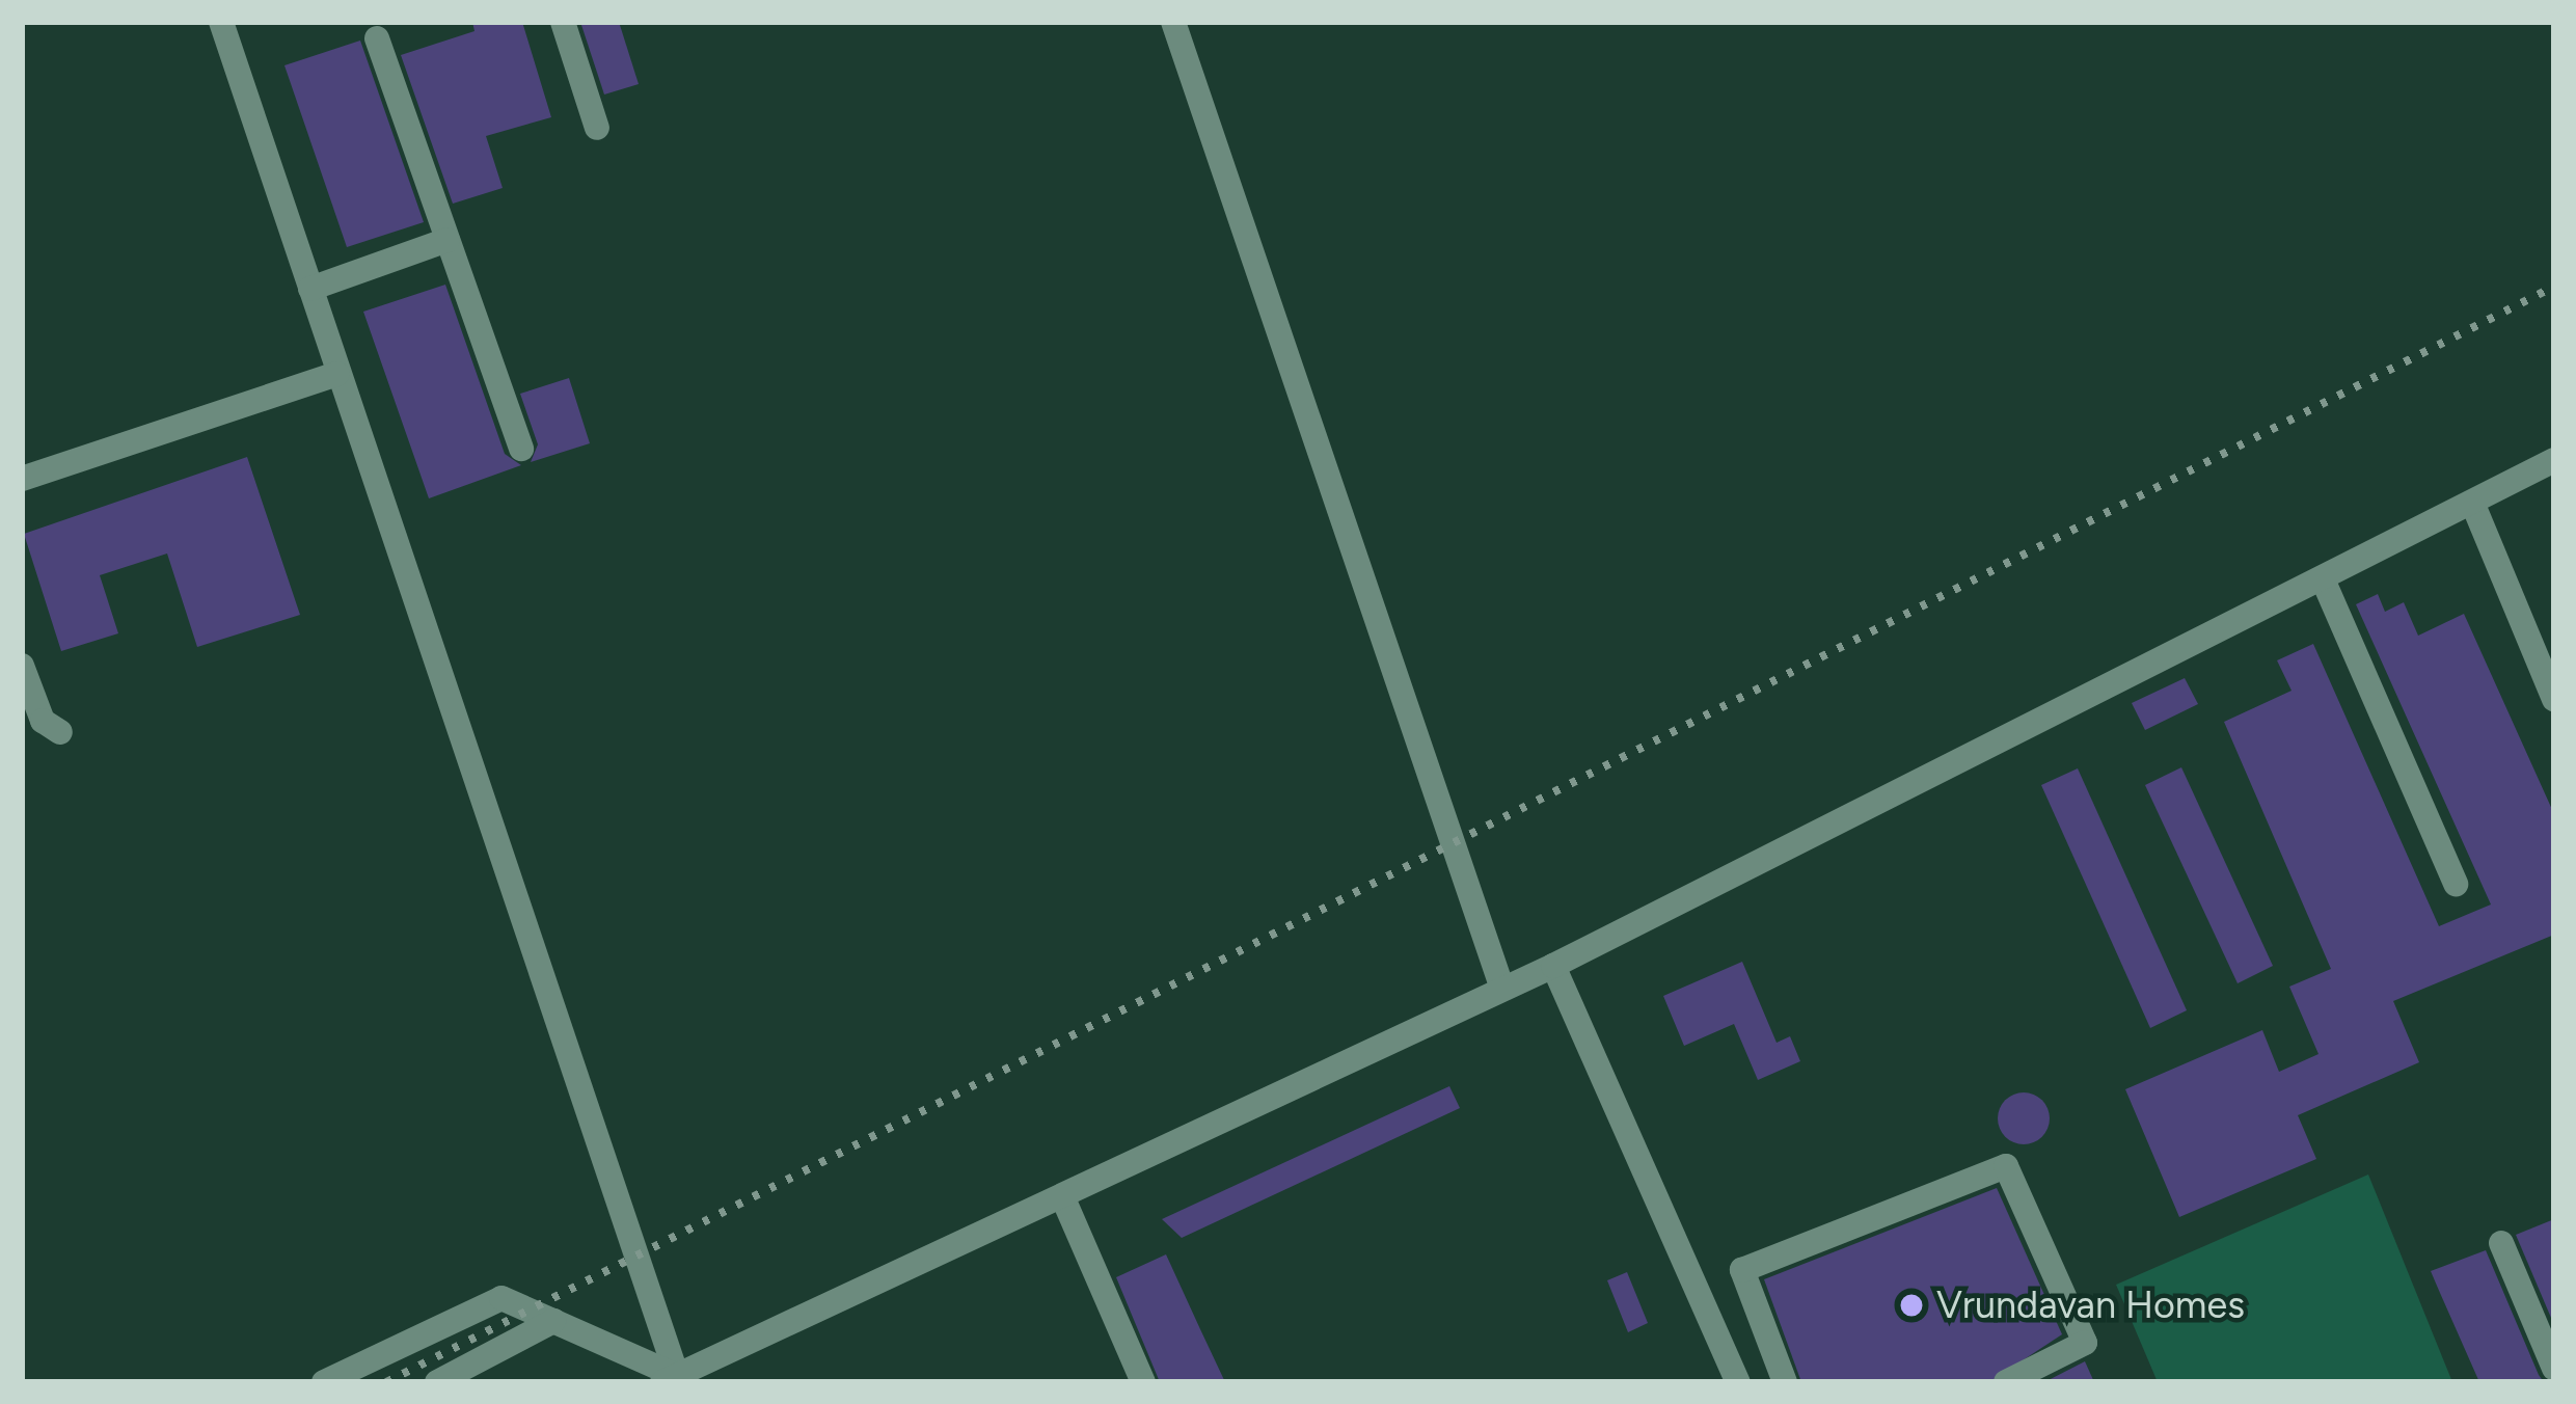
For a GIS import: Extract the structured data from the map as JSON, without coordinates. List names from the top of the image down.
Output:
{
  "places": ["Vrundavan Homes"]
}
